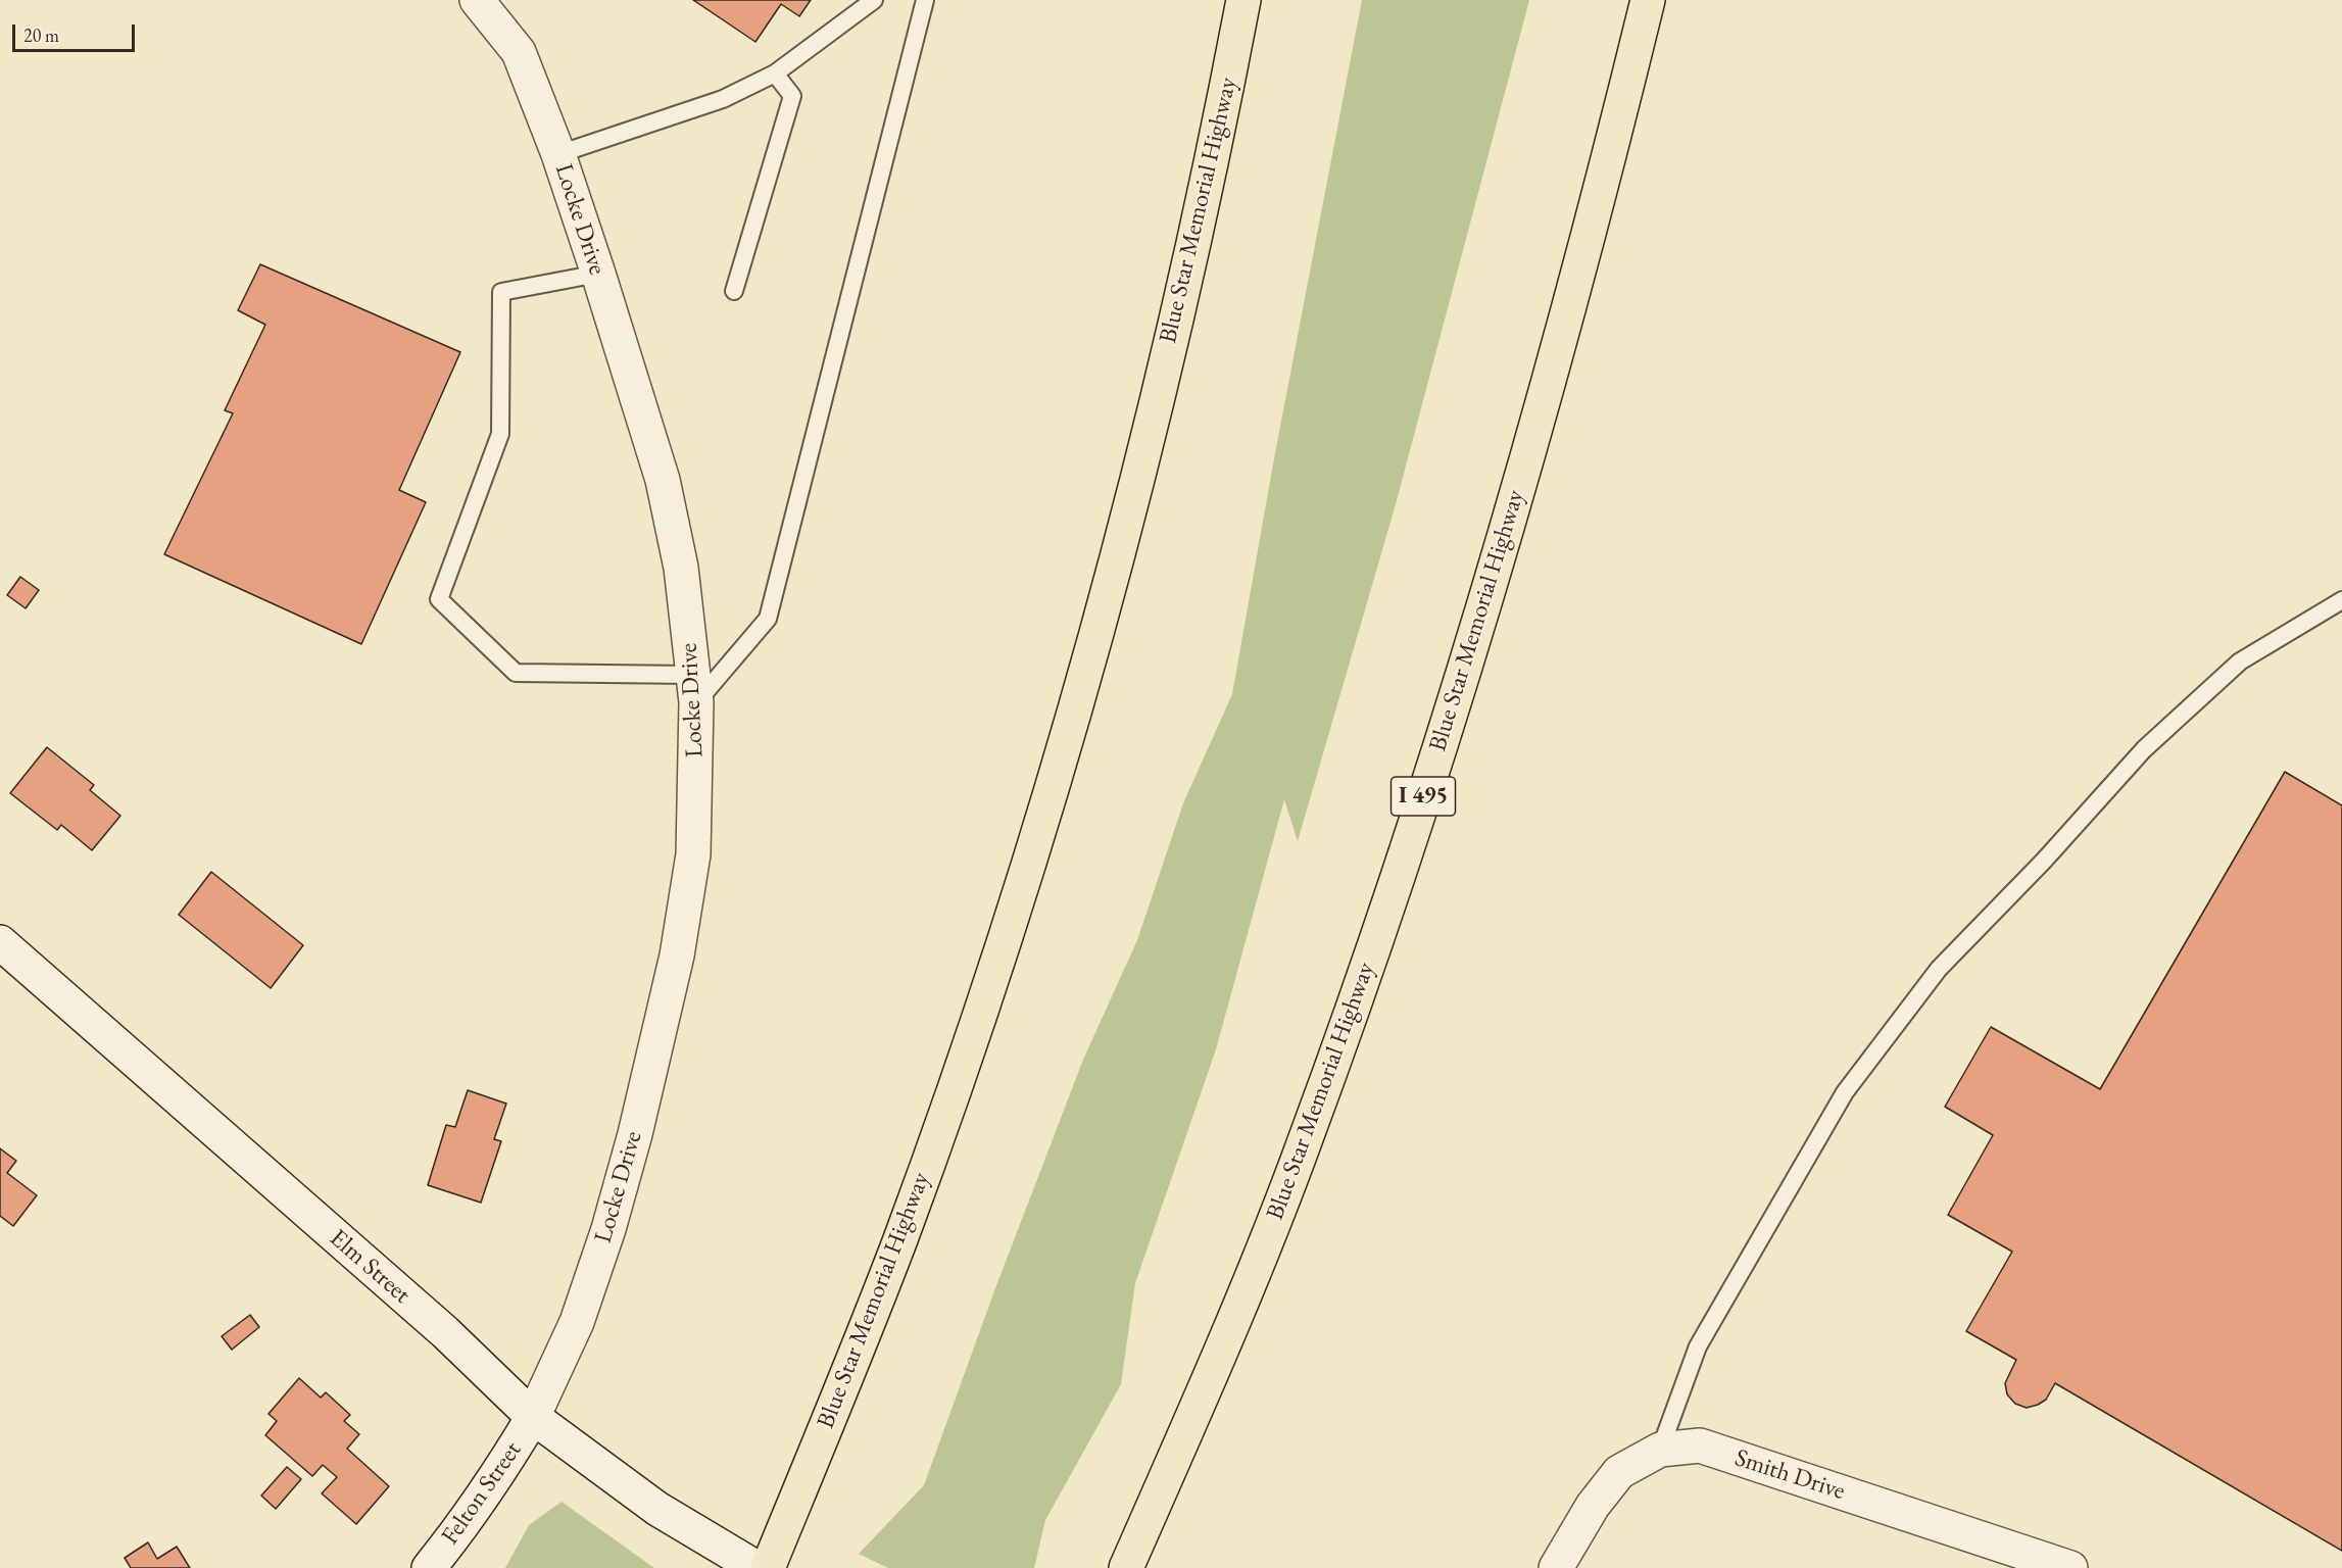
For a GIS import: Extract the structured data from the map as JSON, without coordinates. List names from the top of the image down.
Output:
{
  "streets": {
    "highway": ["Blue Star Memorial Highway", "I 495"],
    "street": [
      "Locke Drive",
      "Elm Street",
      "Smith Drive",
      "Felton Street"
    ]
  },
  "crossings": [
    ["Locke Drive", "Elm Street"],
    ["Locke Drive", "Felton Street"],
    ["Elm Street", "Felton Street"]
  ],
  "scale_bar": "20 m"
}
